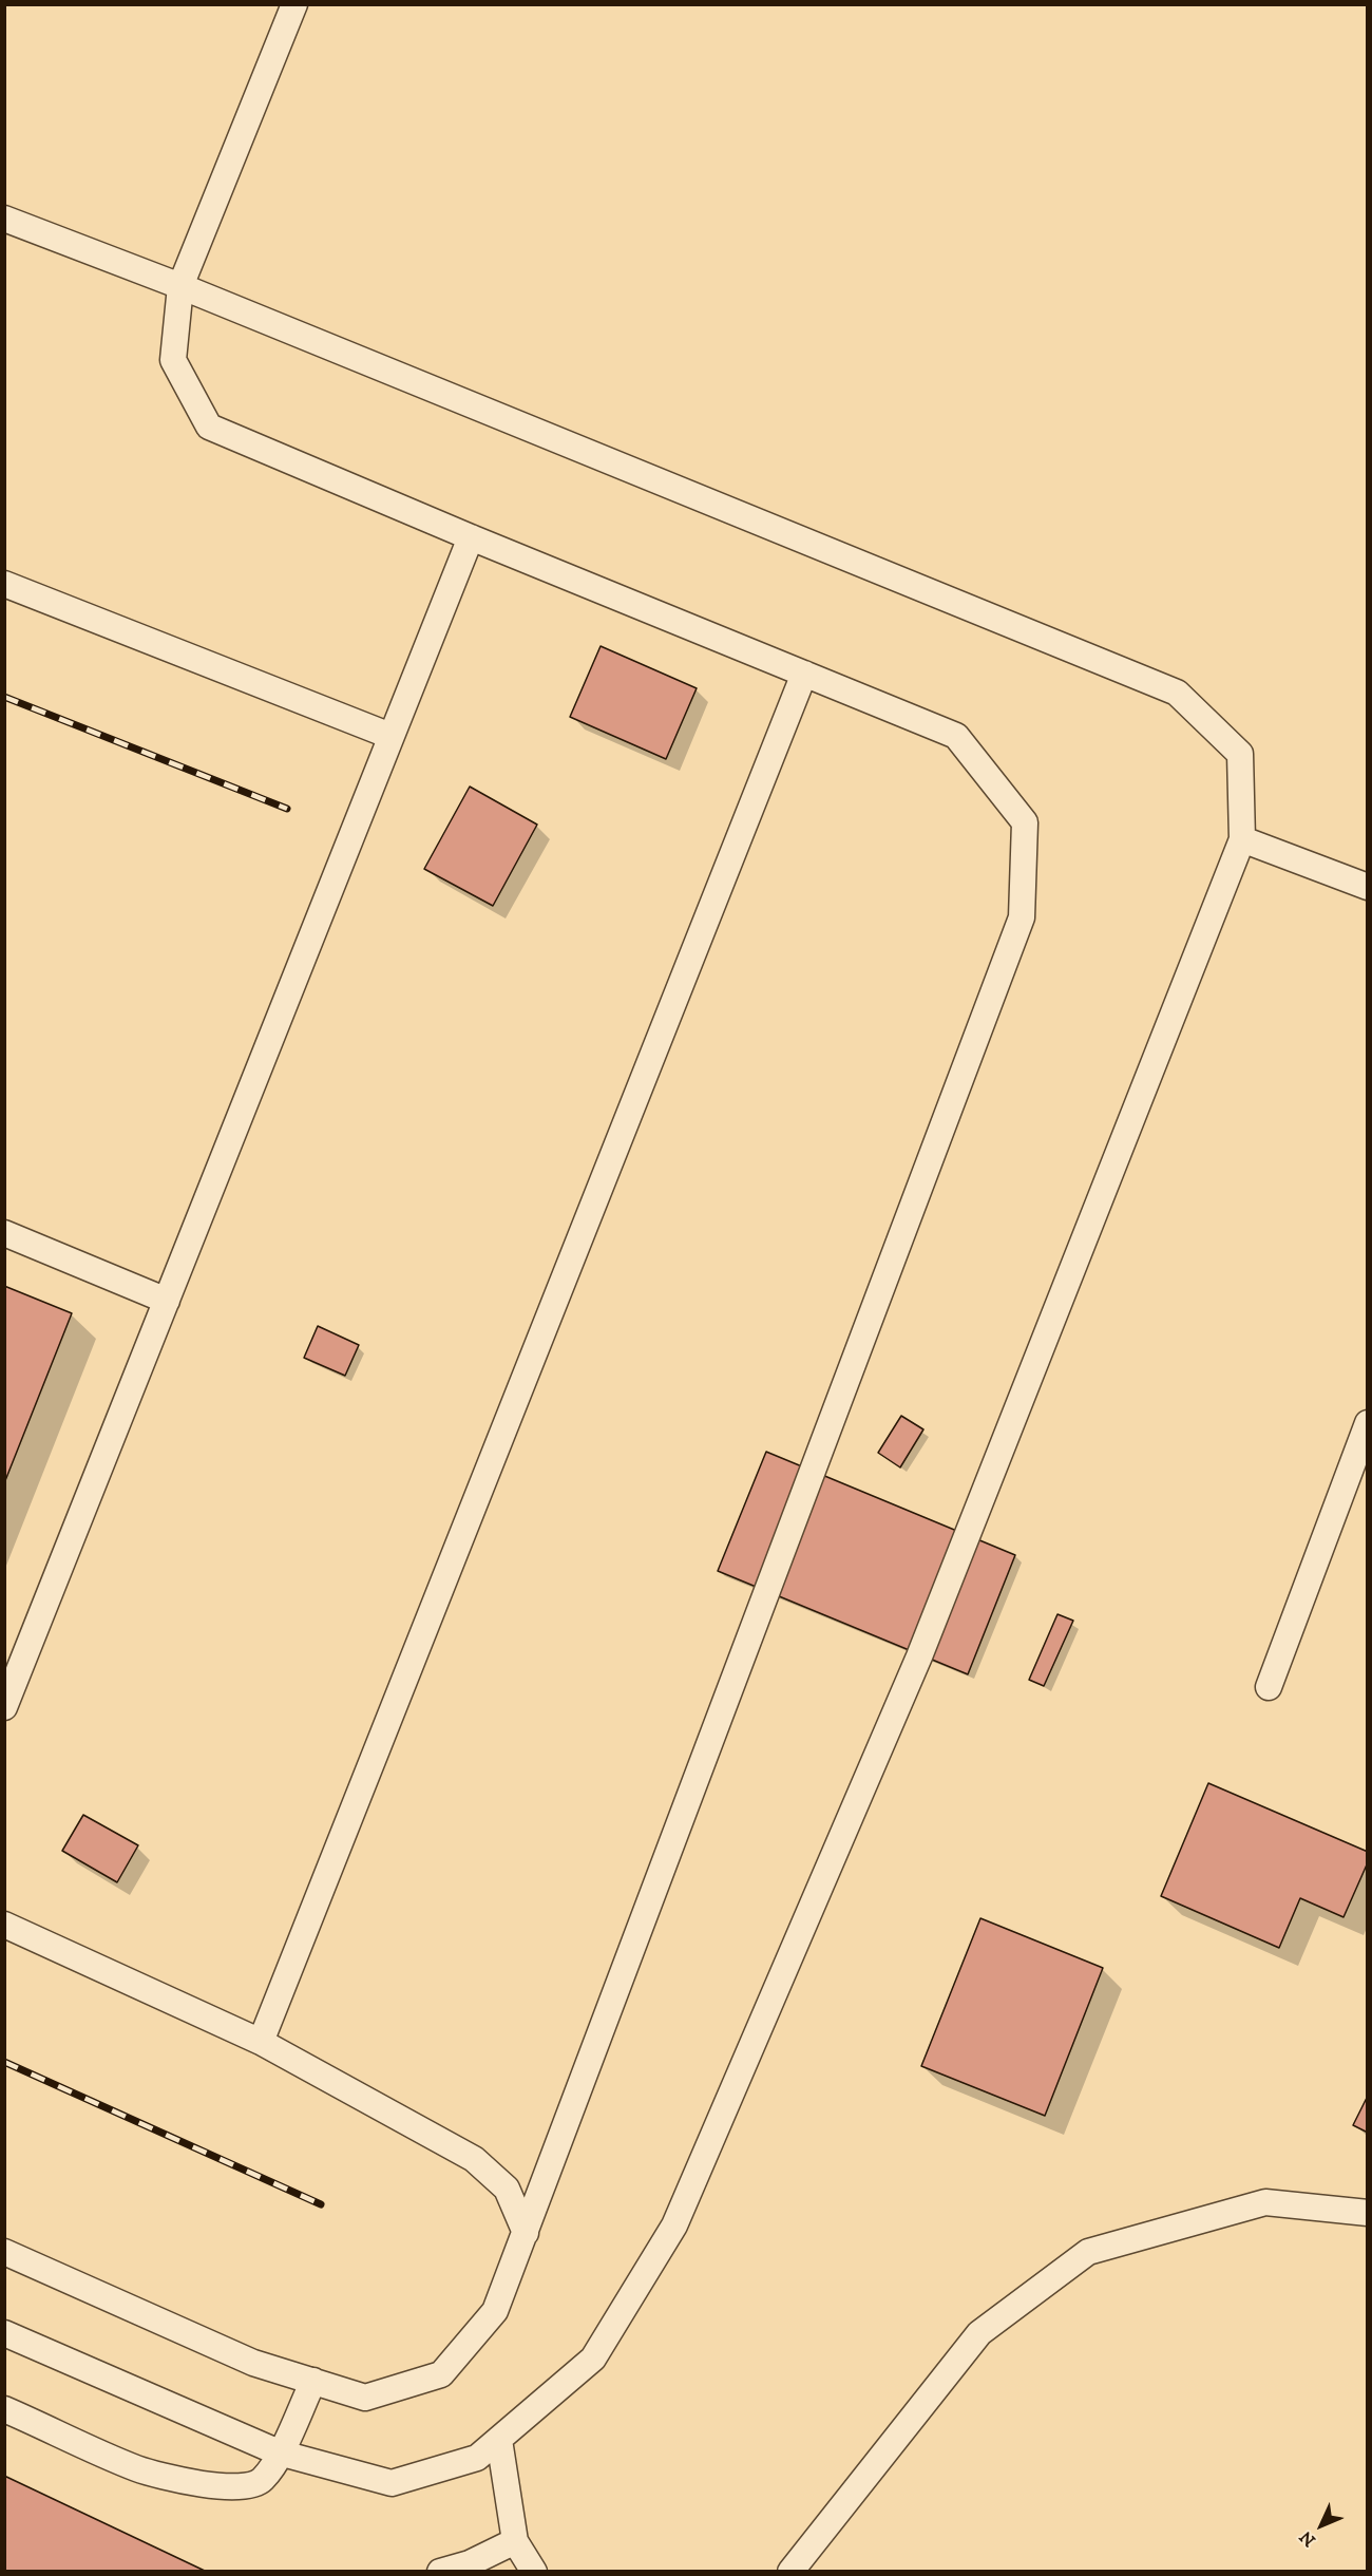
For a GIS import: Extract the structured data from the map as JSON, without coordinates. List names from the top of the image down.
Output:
{
  "north": "bottom left"
}
